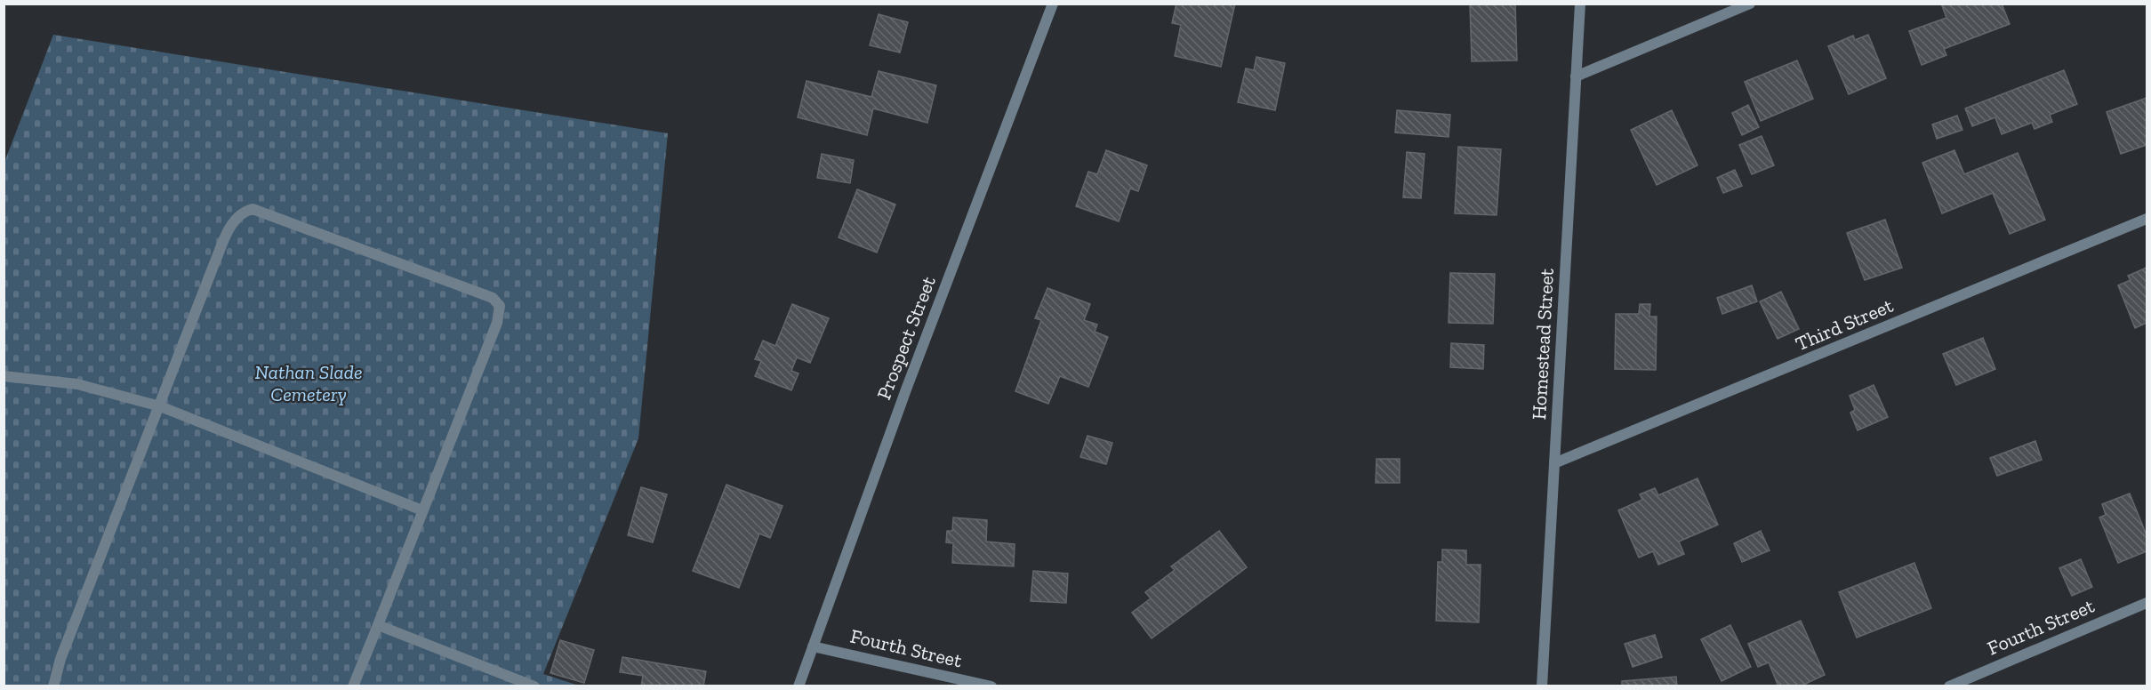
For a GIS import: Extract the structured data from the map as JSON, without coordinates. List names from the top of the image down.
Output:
{
  "streets": {
    "street": [
      "Third Street",
      "Prospect Street",
      "Homestead Street",
      "Fourth Street"
    ]
  },
  "crossings": [
    ["Third Street", "Homestead Street"],
    ["Prospect Street", "Fourth Street"]
  ],
  "parks": ["Nathan Slade Cemetery"]
}
